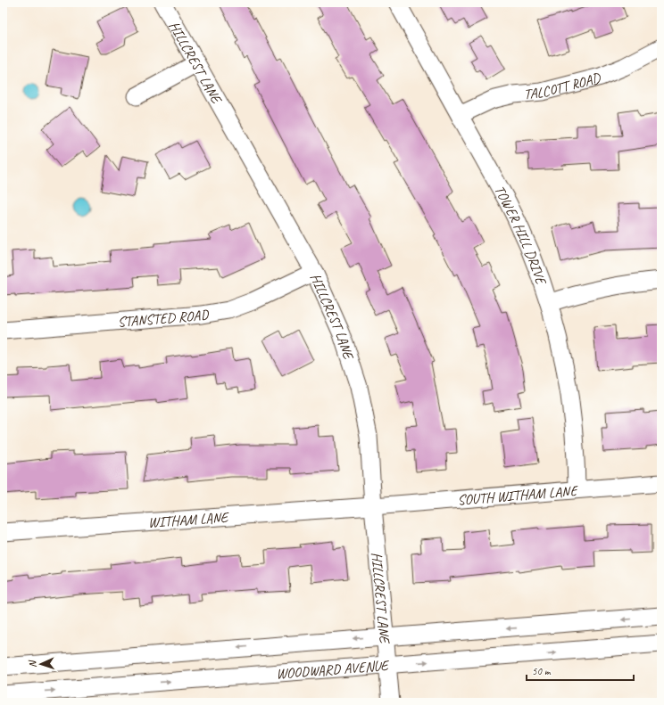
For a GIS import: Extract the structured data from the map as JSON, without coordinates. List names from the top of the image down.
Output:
{
  "streets": {
    "street": [
      "HILLCREST LANE",
      "TALCOTT ROAD",
      "TOWER HILL DRIVE",
      "STANSTED ROAD",
      "SOUTH WITHAM LANE",
      "WITHAM LANE",
      "WOODWARD AVENUE"
    ]
  },
  "crossings": [
    ["HILLCREST LANE", "STANSTED ROAD"],
    ["HILLCREST LANE", "SOUTH WITHAM LANE"],
    ["HILLCREST LANE", "WITHAM LANE"],
    ["HILLCREST LANE", "WOODWARD AVENUE"],
    ["TALCOTT ROAD", "TOWER HILL DRIVE"],
    ["TOWER HILL DRIVE", "SOUTH WITHAM LANE"],
    ["SOUTH WITHAM LANE", "WITHAM LANE"]
  ],
  "scale_bar": "50 m",
  "north": "left"
}
